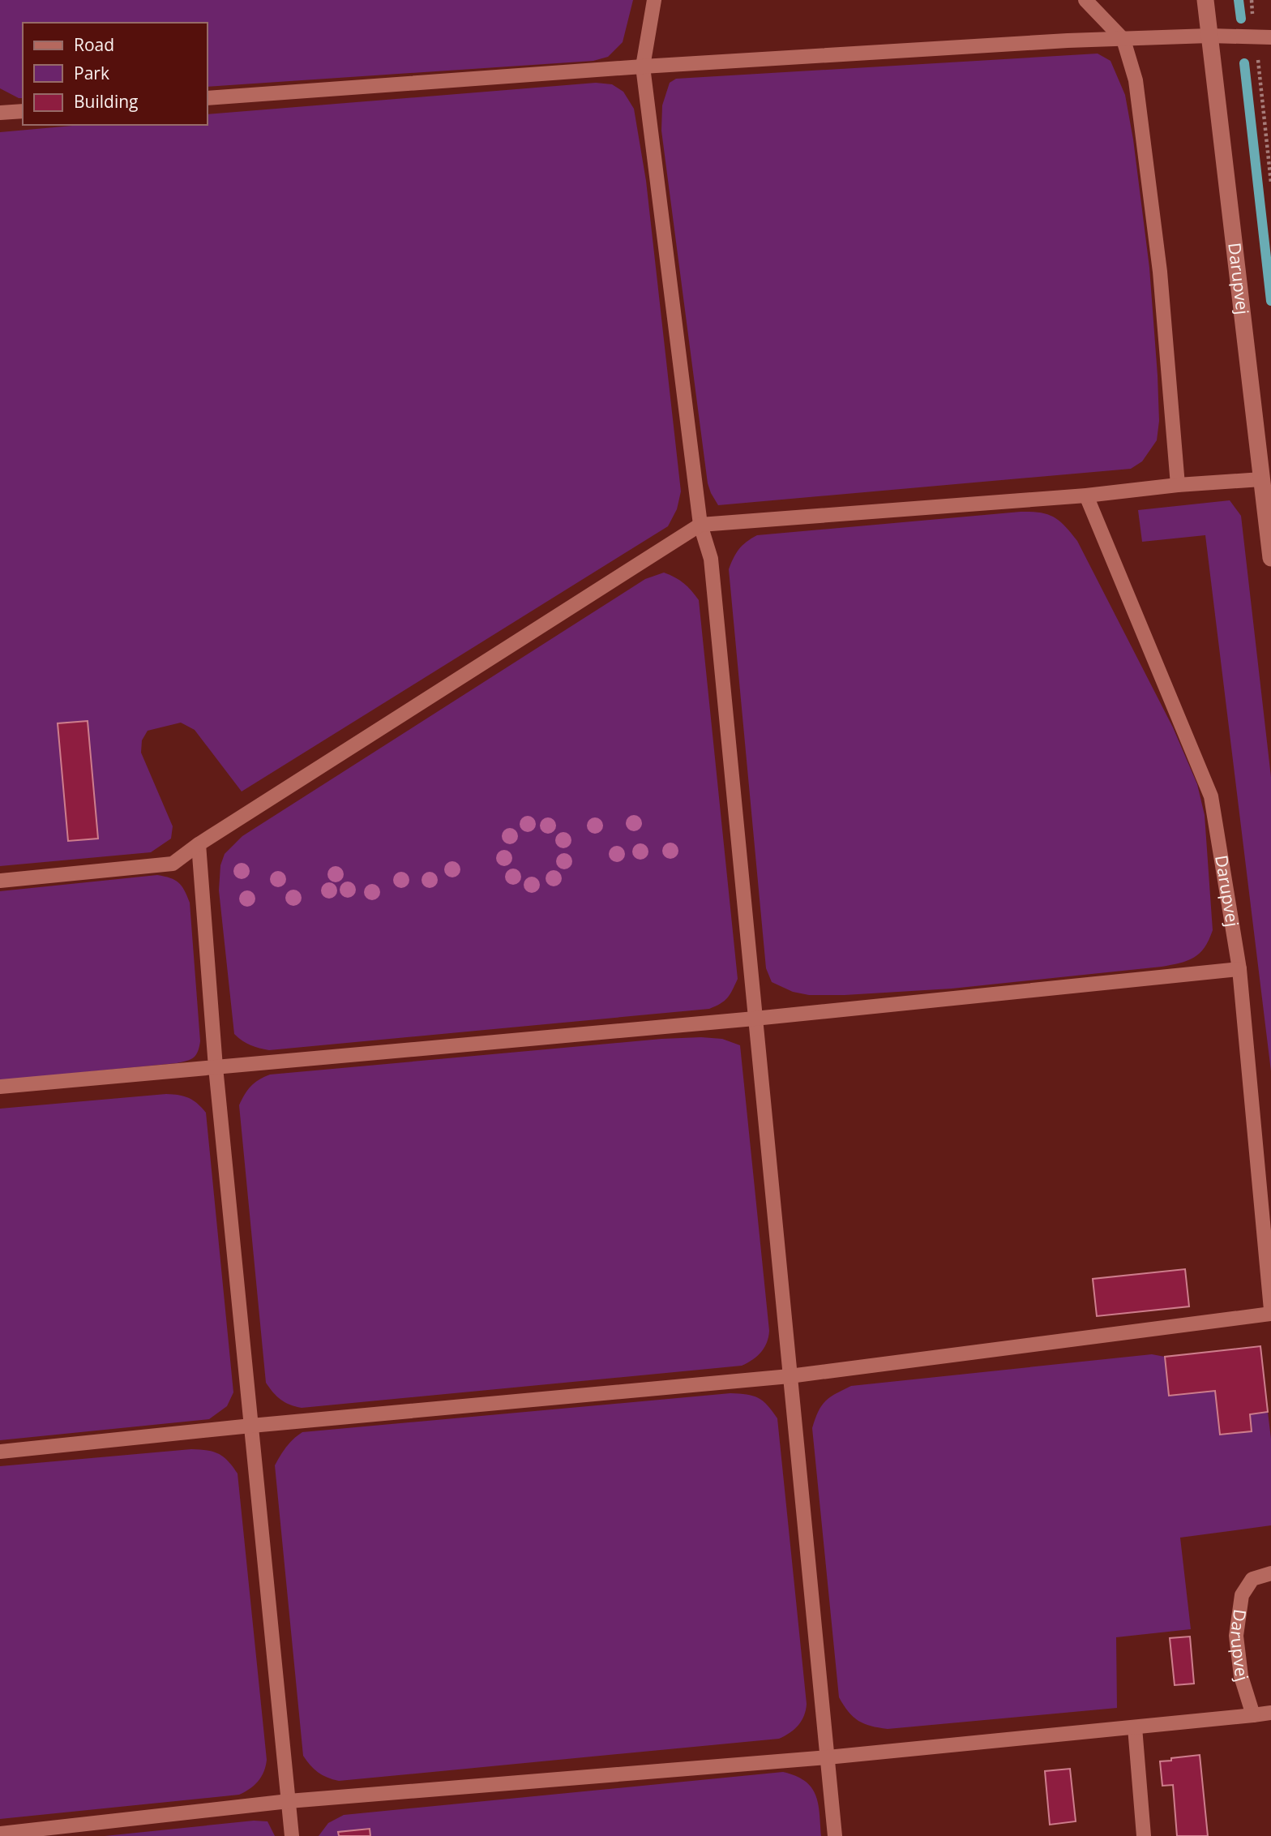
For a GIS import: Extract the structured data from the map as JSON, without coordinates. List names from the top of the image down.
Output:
{
  "streets": {
    "street": ["Darupvej"]
  },
  "legend": ["Road", "Park", "Building"]
}
